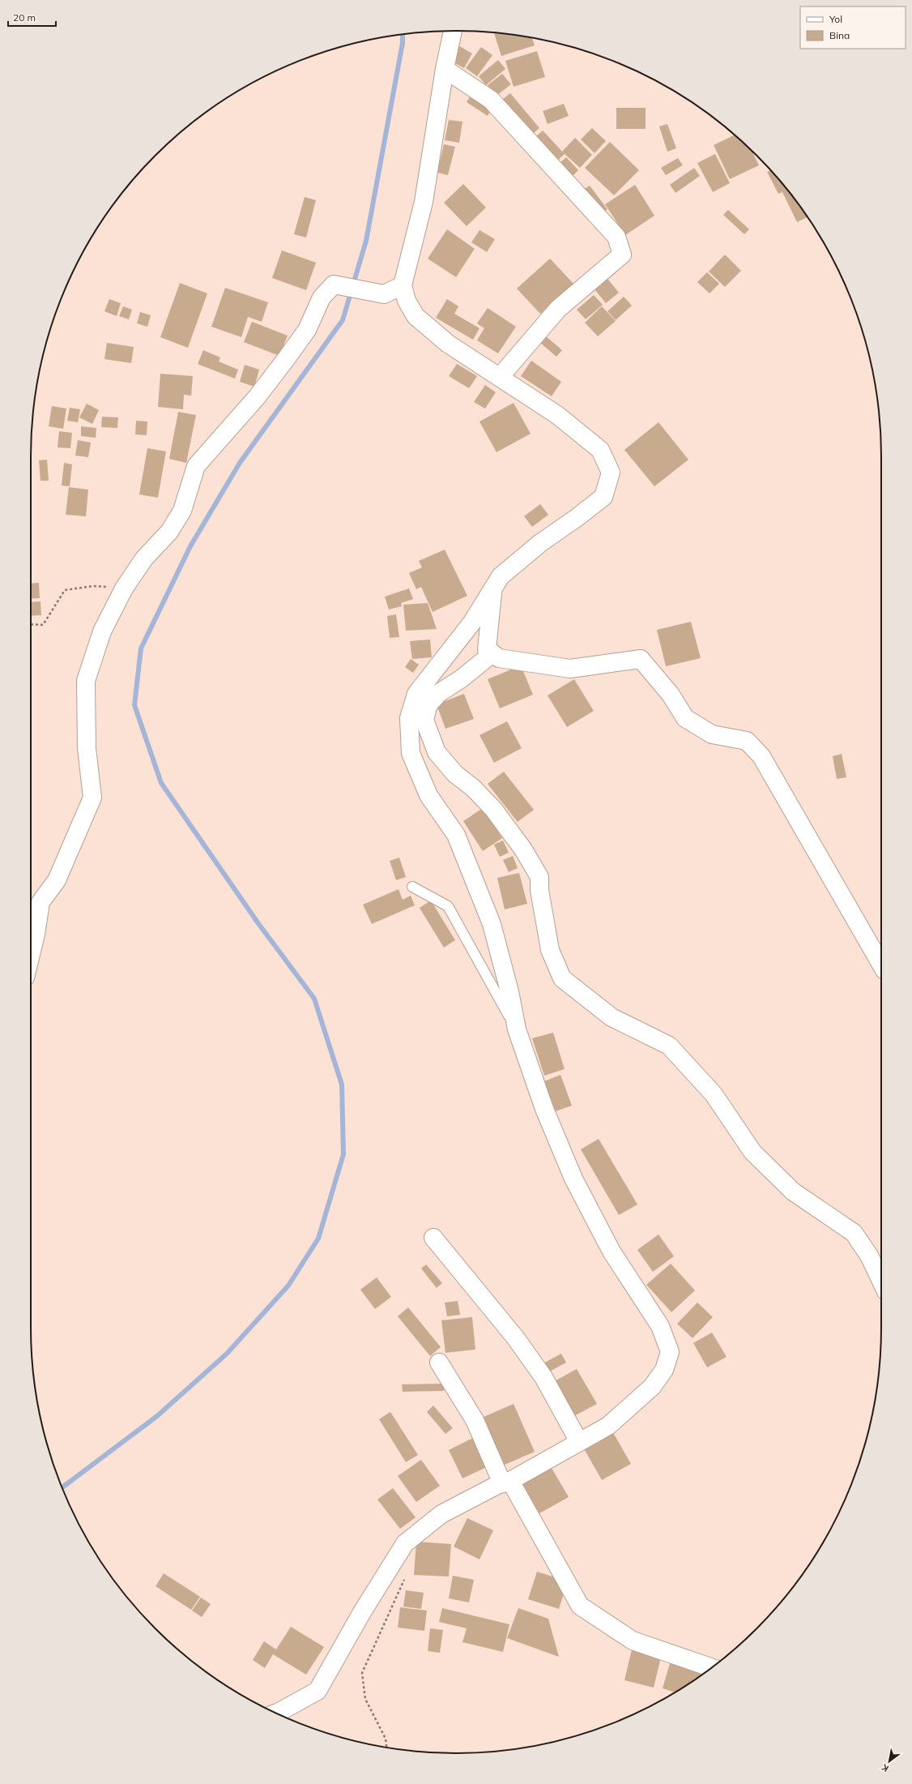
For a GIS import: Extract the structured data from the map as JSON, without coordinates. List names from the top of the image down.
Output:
{
  "legend": ["Yol", "Bina"],
  "scale_bar": "20 m",
  "north": "bottom left"
}
